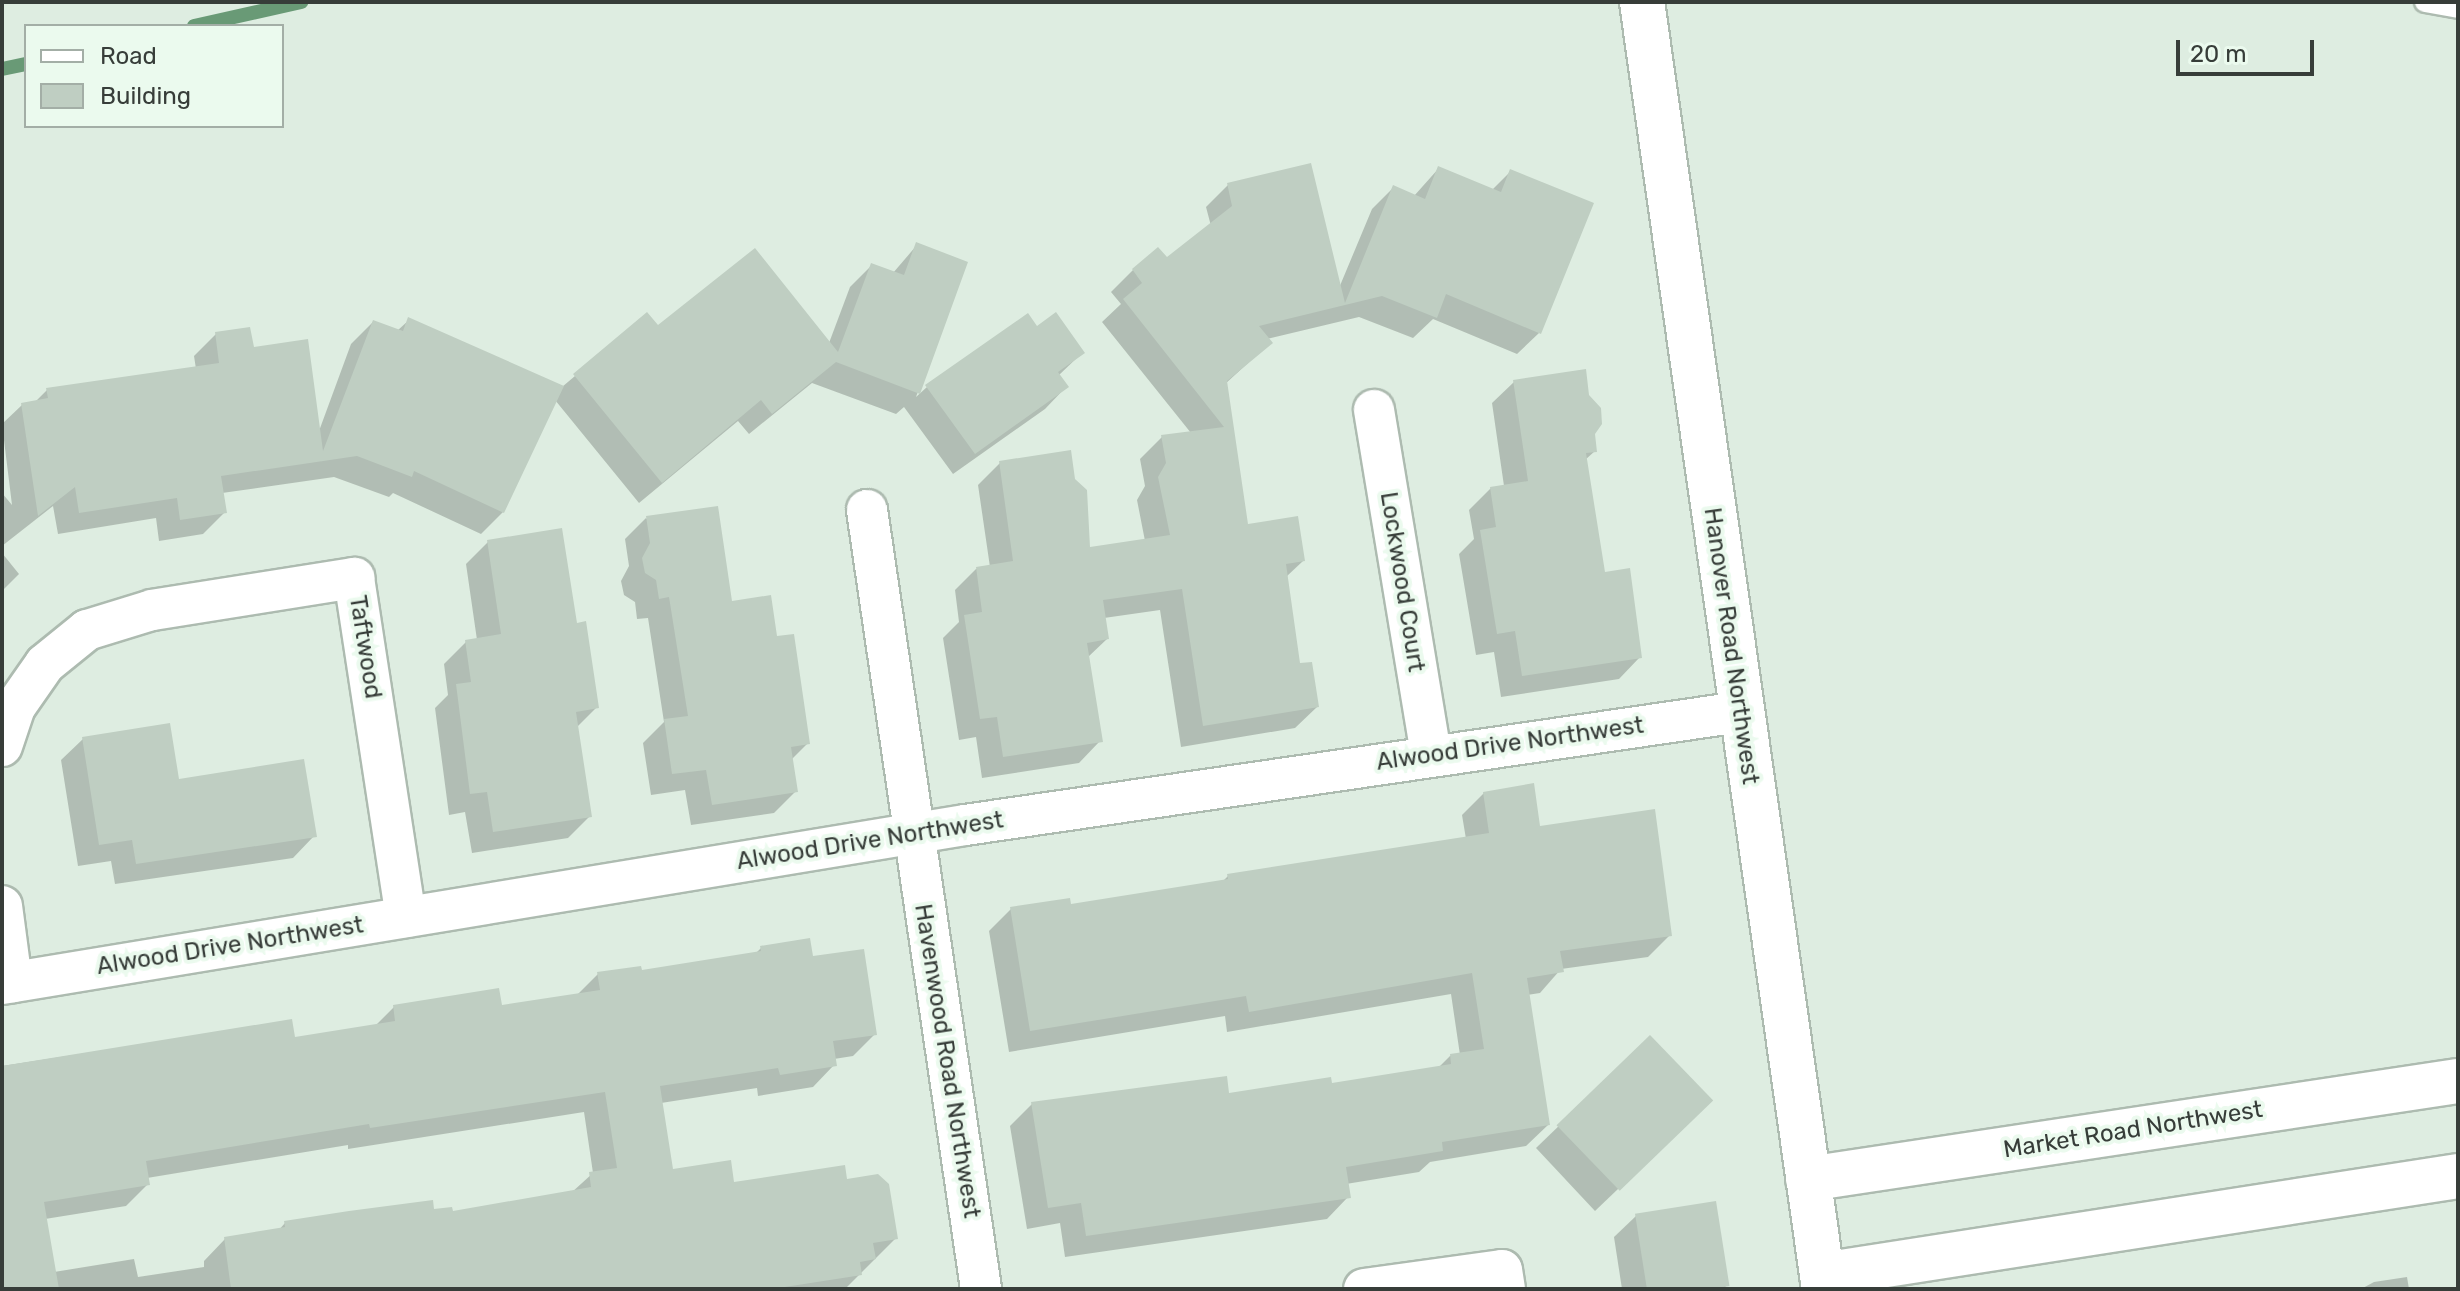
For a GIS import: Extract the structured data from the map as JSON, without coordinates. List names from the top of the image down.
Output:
{
  "streets": {
    "street": [
      "Lockwood Court",
      "Hanover Road Northwest",
      "Taftwood",
      "Alwood Drive Northwest",
      "Havenwood Road Northwest",
      "Market Road Northwest"
    ]
  },
  "crossings": [
    ["Lockwood Court", "Alwood Drive Northwest"],
    ["Hanover Road Northwest", "Alwood Drive Northwest"],
    ["Hanover Road Northwest", "Market Road Northwest"],
    ["Taftwood", "Alwood Drive Northwest"],
    ["Alwood Drive Northwest", "Havenwood Road Northwest"]
  ],
  "legend": ["Road", "Building"],
  "scale_bar": "20 m"
}
